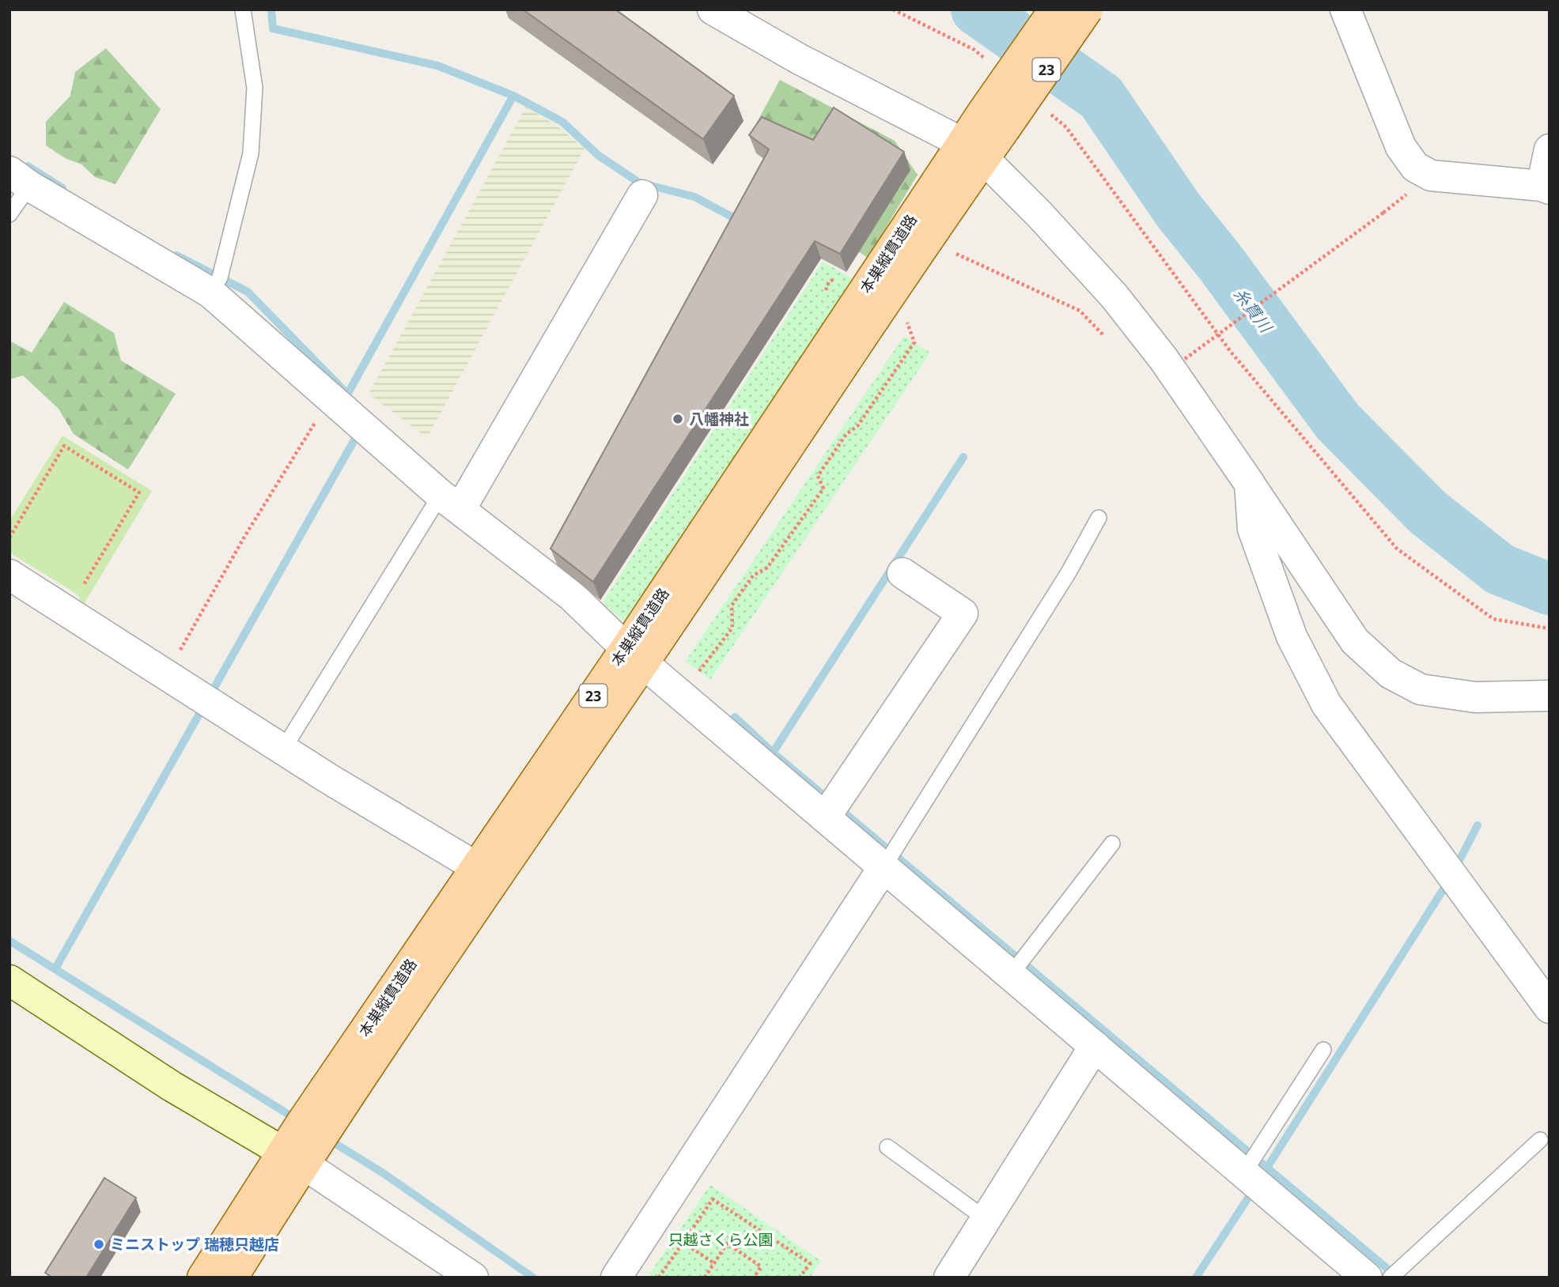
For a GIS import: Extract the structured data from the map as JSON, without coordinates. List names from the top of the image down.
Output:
{
  "streets": {
    "main road": ["23", "本巣縦貫道路"]
  },
  "crossings": [
    ["23", "本巣縦貫道路"]
  ],
  "water": ["糸貫川"],
  "parks": ["只越さくら公園"],
  "places": ["八幡神社", "ミニストップ 瑞穂只越店"]
}
